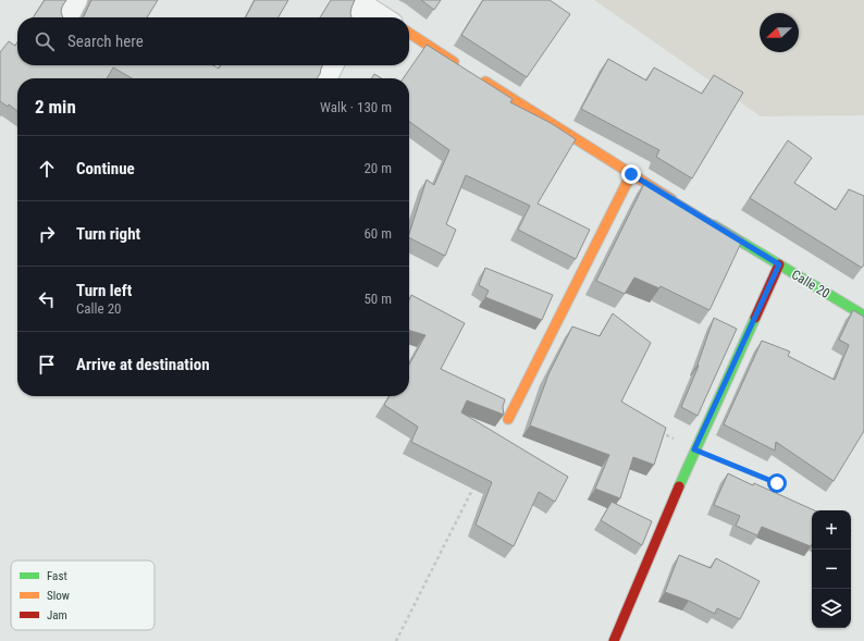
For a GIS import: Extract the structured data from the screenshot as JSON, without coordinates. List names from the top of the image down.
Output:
{
  "streets": {
    "street": ["Calle 20"]
  },
  "legend": ["Fast", "Slow", "Jam"],
  "north": "left",
  "page": {
    "search": "Search here",
    "heading": ["2 min", "Walk · 130 m"],
    "list": [
      ["Continue", "20 m"],
      ["Turn right", "60 m"],
      ["Turn left", "Calle 20", "50 m"],
      "Arrive at destination"
    ],
    "map_buttons": ["+", "−"]
  }
}
